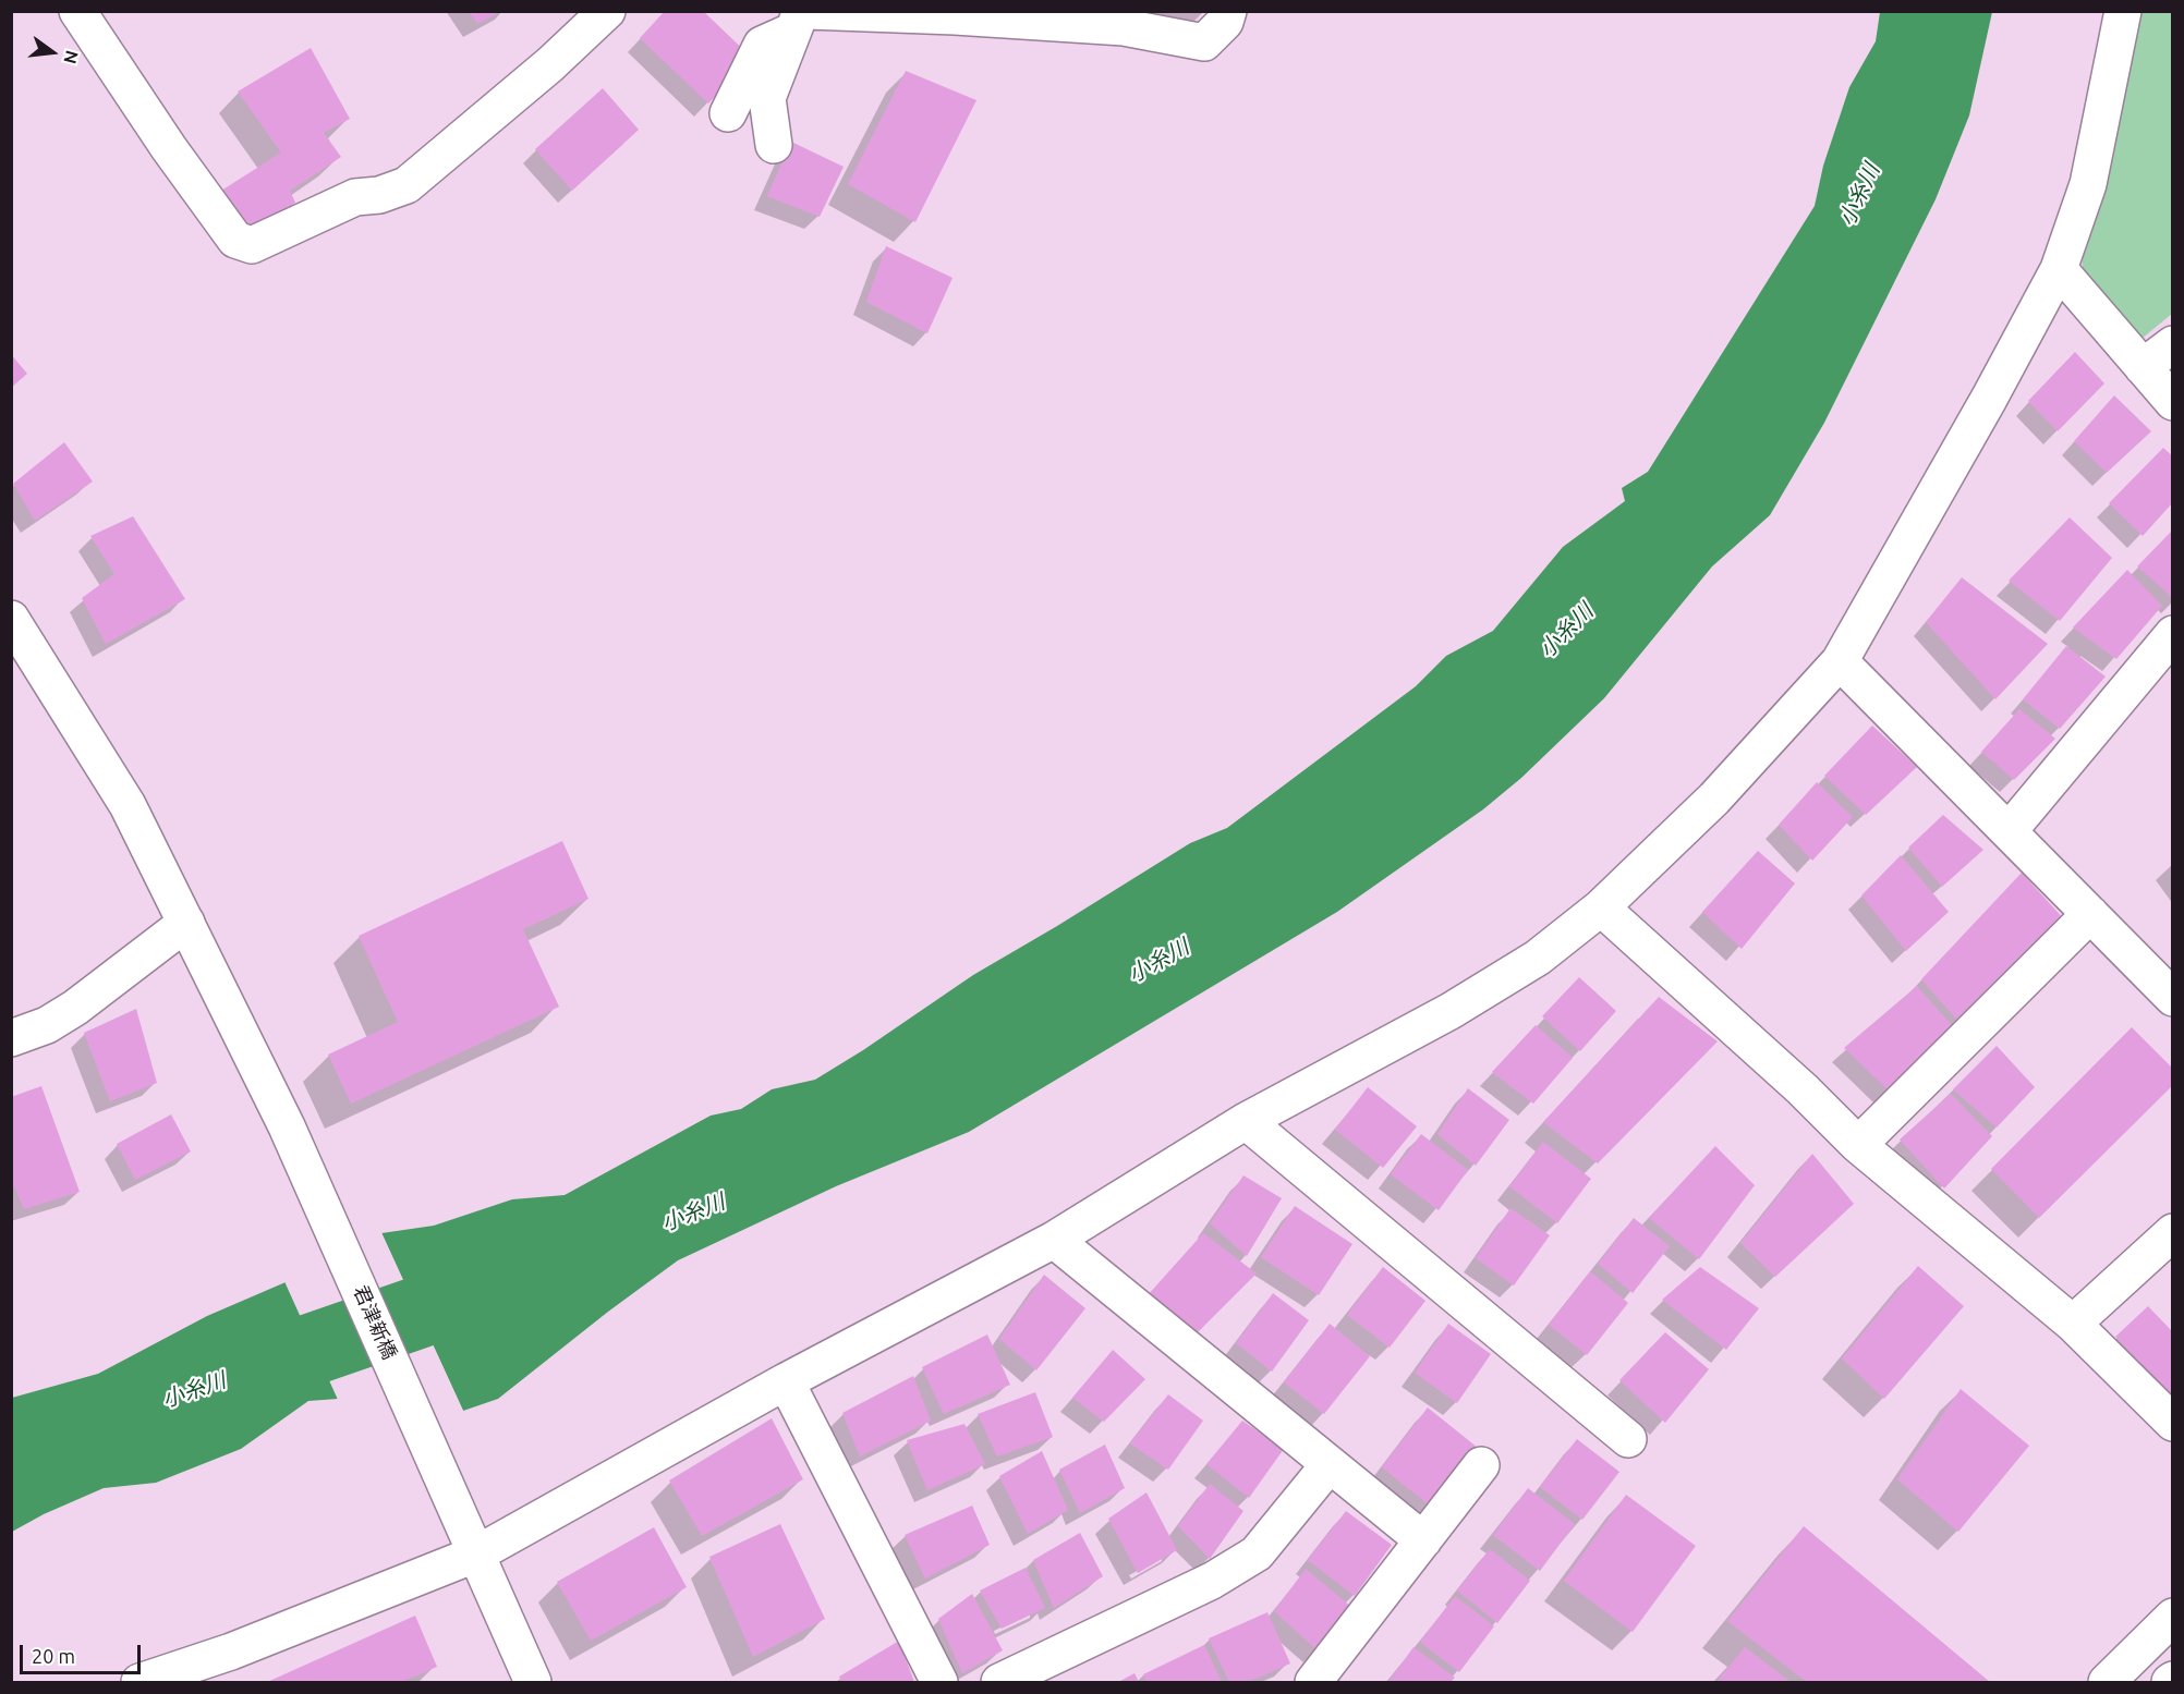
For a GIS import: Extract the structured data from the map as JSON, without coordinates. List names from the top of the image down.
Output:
{
  "streets": {
    "street": ["君津新橋"]
  },
  "water": ["小糸川"],
  "scale_bar": "20 m",
  "north": "right"
}
